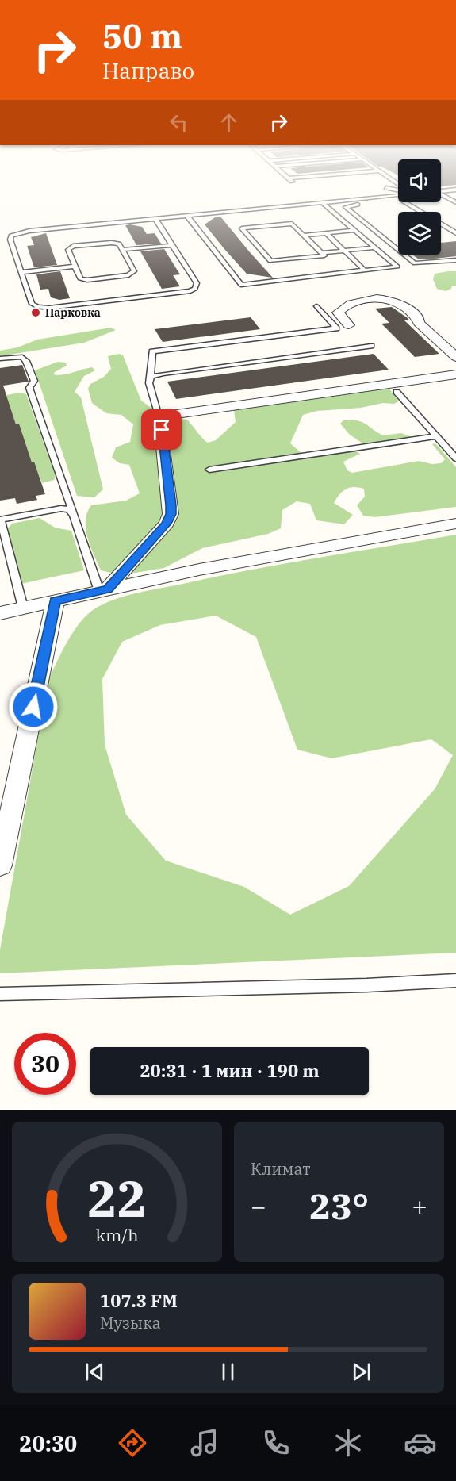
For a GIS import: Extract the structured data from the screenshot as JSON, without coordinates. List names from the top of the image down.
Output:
{
  "places": ["Парковка"],
  "page": {
    "turn": ["50 m", "Направо"],
    "limit": "30",
    "trip": "20:31 · 1 мин · 190 m",
    "tile": "Климат",
    "heat": ["−", "23°", "+"],
    "song": ["107.3 FM", "Музыка"],
    "tabs": "20:30",
    "gauge": ["22", "km/h"]
  }
}
